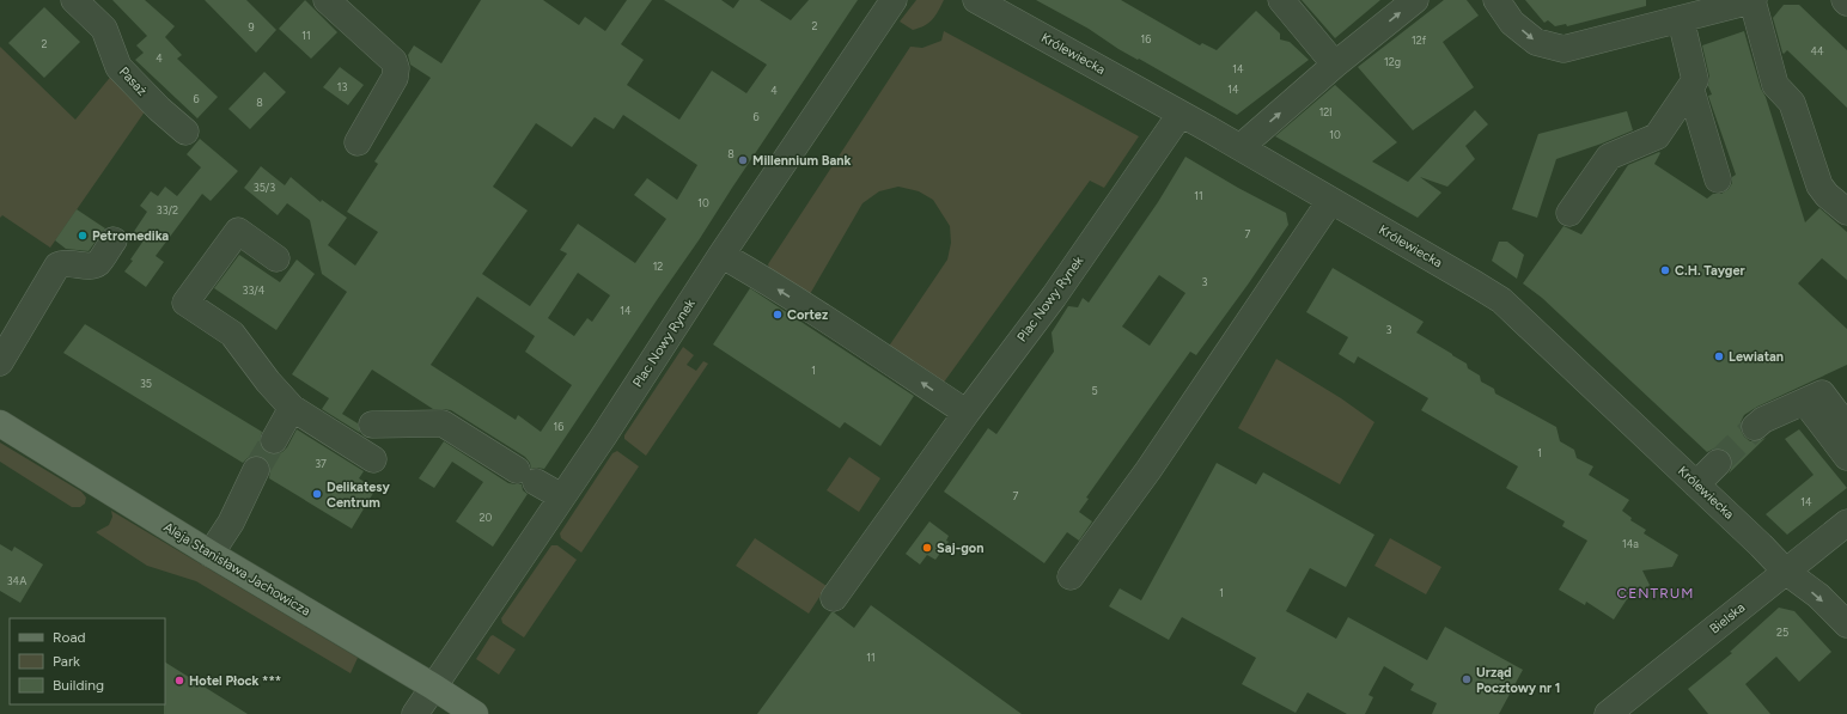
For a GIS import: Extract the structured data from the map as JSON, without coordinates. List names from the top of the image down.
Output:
{
  "streets": {
    "main road": ["Aleja Stanisława Jachowicza"],
    "street": [
      "Królewiecka",
      "Pasaż",
      "Plac Nowy Rynek",
      "Bielska"
    ]
  },
  "crossings": [
    ["Królewiecka", "Plac Nowy Rynek"],
    ["Królewiecka", "Bielska"],
    ["Plac Nowy Rynek", "Aleja Stanisława Jachowicza"]
  ],
  "districts": ["CENTRUM"],
  "places": [
    "Millennium Bank",
    "Petromedika",
    "C.H. Tayger",
    "Cortez",
    "Lewiatan",
    "Delikatesy Centrum",
    "Saj-gon",
    "Urząd Pocztowy nr 1",
    "Hotel Płock ***"
  ],
  "house_numbers": [
    "2",
    "9",
    "11",
    "16",
    "12f",
    "2",
    "44",
    "4",
    "12g",
    "14",
    "13",
    "14",
    "4",
    "6",
    "8",
    "12l",
    "6",
    "10",
    "8",
    "35/3",
    "11",
    "10",
    "33/2",
    "7",
    "12",
    "3",
    "33/4",
    "14",
    "3",
    "1",
    "35",
    "5",
    "16",
    "1",
    "37",
    "7",
    "14",
    "20",
    "14a",
    "34A",
    "1",
    "25",
    "11"
  ],
  "legend": ["Road", "Park", "Building"]
}
